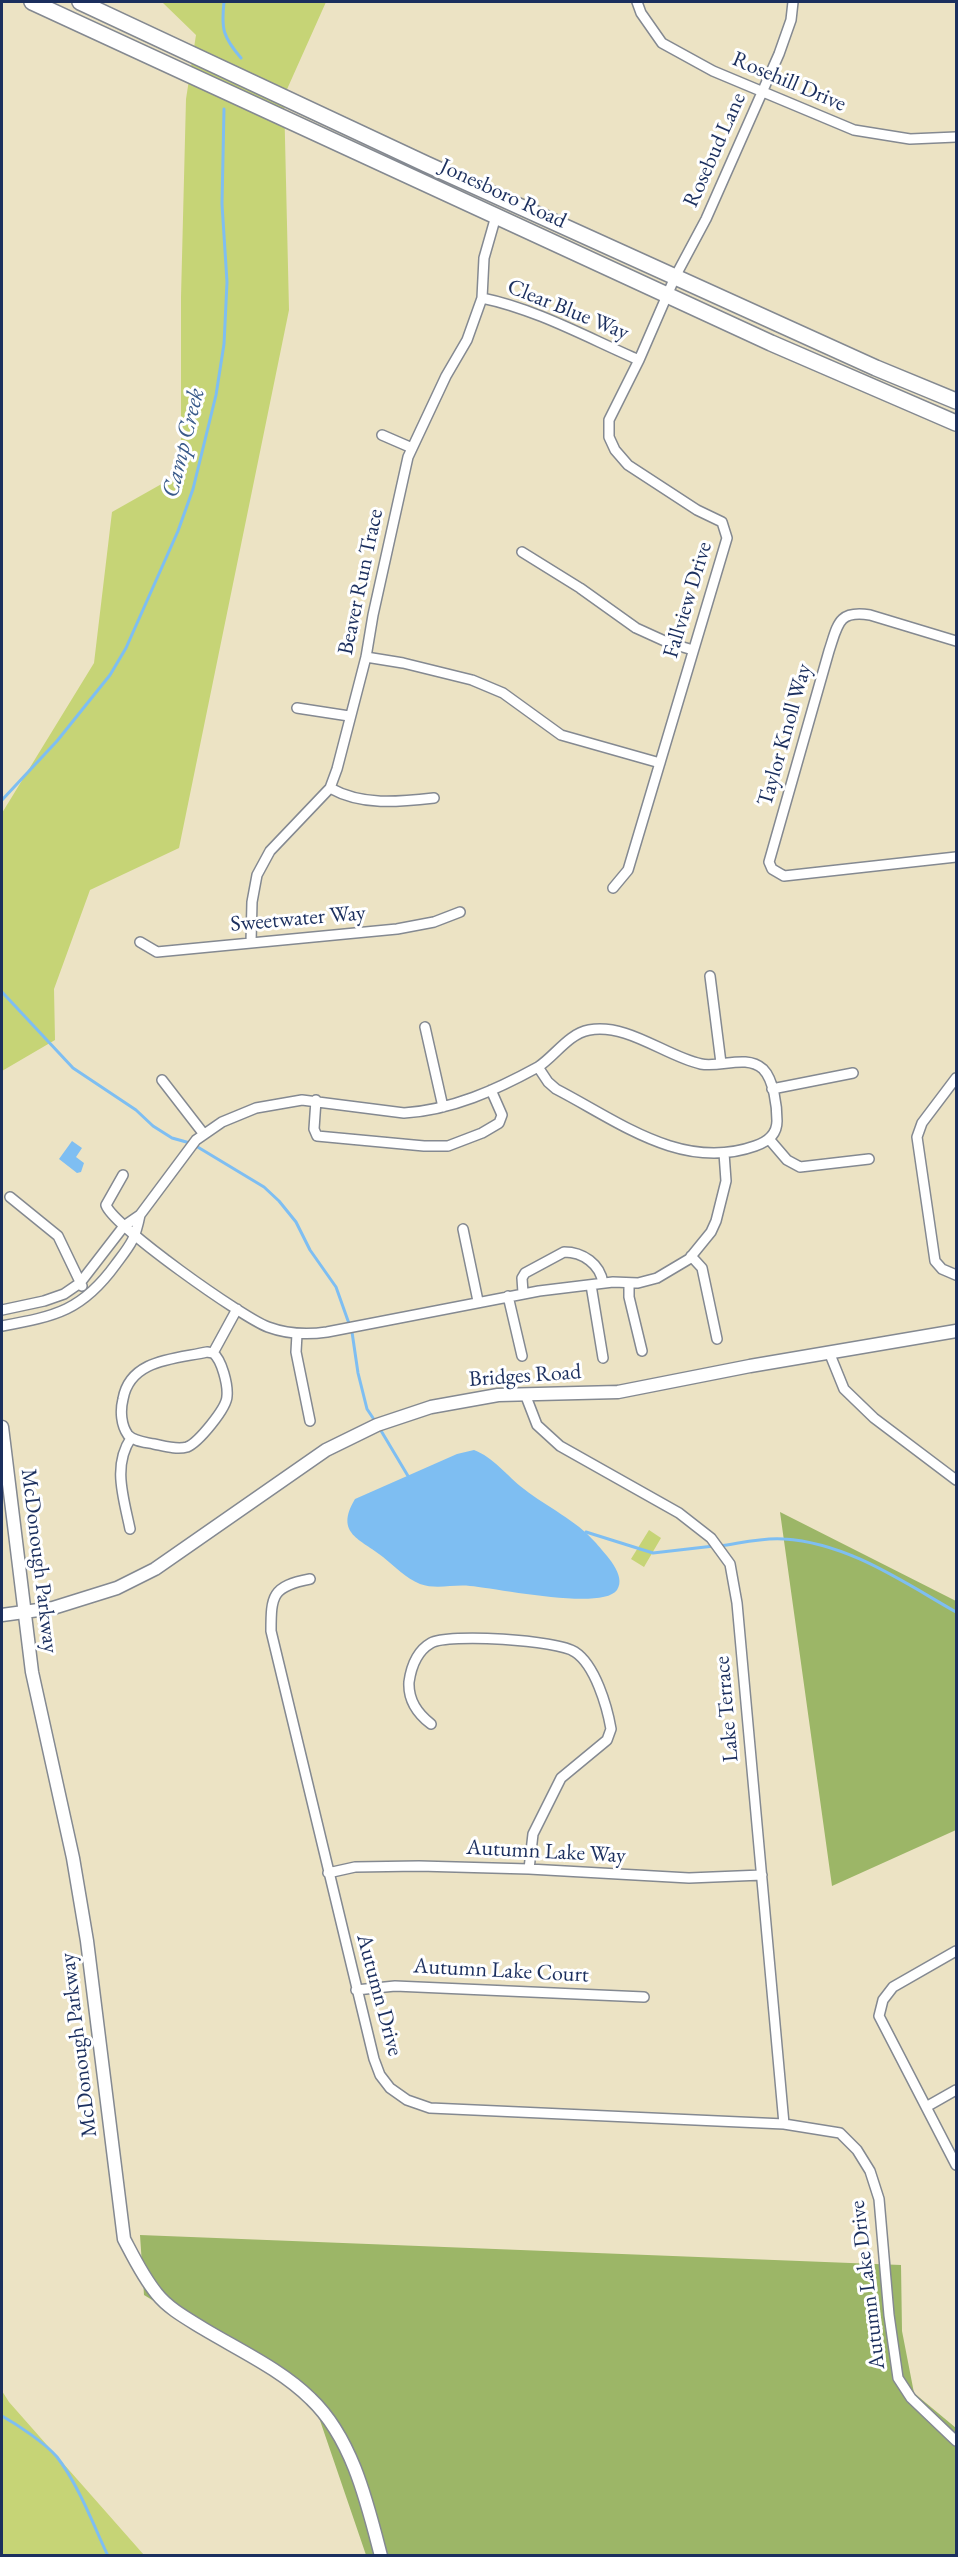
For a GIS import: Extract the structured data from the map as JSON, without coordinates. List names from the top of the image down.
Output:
{
  "streets": {
    "main road": ["Jonesboro Road"],
    "street": [
      "Rosehill Drive",
      "Rosebud Lane",
      "Clear Blue Way",
      "Beaver Run Trace",
      "Fallview Drive",
      "Taylor Knoll Way",
      "Sweetwater Way",
      "Bridges Road",
      "McDonough Parkway",
      "Lake Terrace",
      "Autumn Lake Way",
      "Autumn Lake Court",
      "Autumn Drive",
      "Autumn Lake Drive"
    ]
  },
  "crossings": [
    ["Rosehill Drive", "Rosebud Lane"],
    ["Rosebud Lane", "Jonesboro Road"],
    ["Rosebud Lane", "Fallview Drive"],
    ["Jonesboro Road", "Beaver Run Trace"],
    ["Jonesboro Road", "Fallview Drive"],
    ["Clear Blue Way", "Beaver Run Trace"],
    ["Clear Blue Way", "Fallview Drive"],
    ["Beaver Run Trace", "Sweetwater Way"],
    ["Bridges Road", "McDonough Parkway"],
    ["Bridges Road", "Lake Terrace"],
    ["Lake Terrace", "Autumn Lake Way"],
    ["Lake Terrace", "Autumn Drive"],
    ["Lake Terrace", "Autumn Lake Drive"],
    ["Autumn Lake Way", "Autumn Drive"],
    ["Autumn Lake Court", "Autumn Drive"],
    ["Autumn Drive", "Autumn Lake Drive"]
  ],
  "water": ["Camp Creek"]
}
